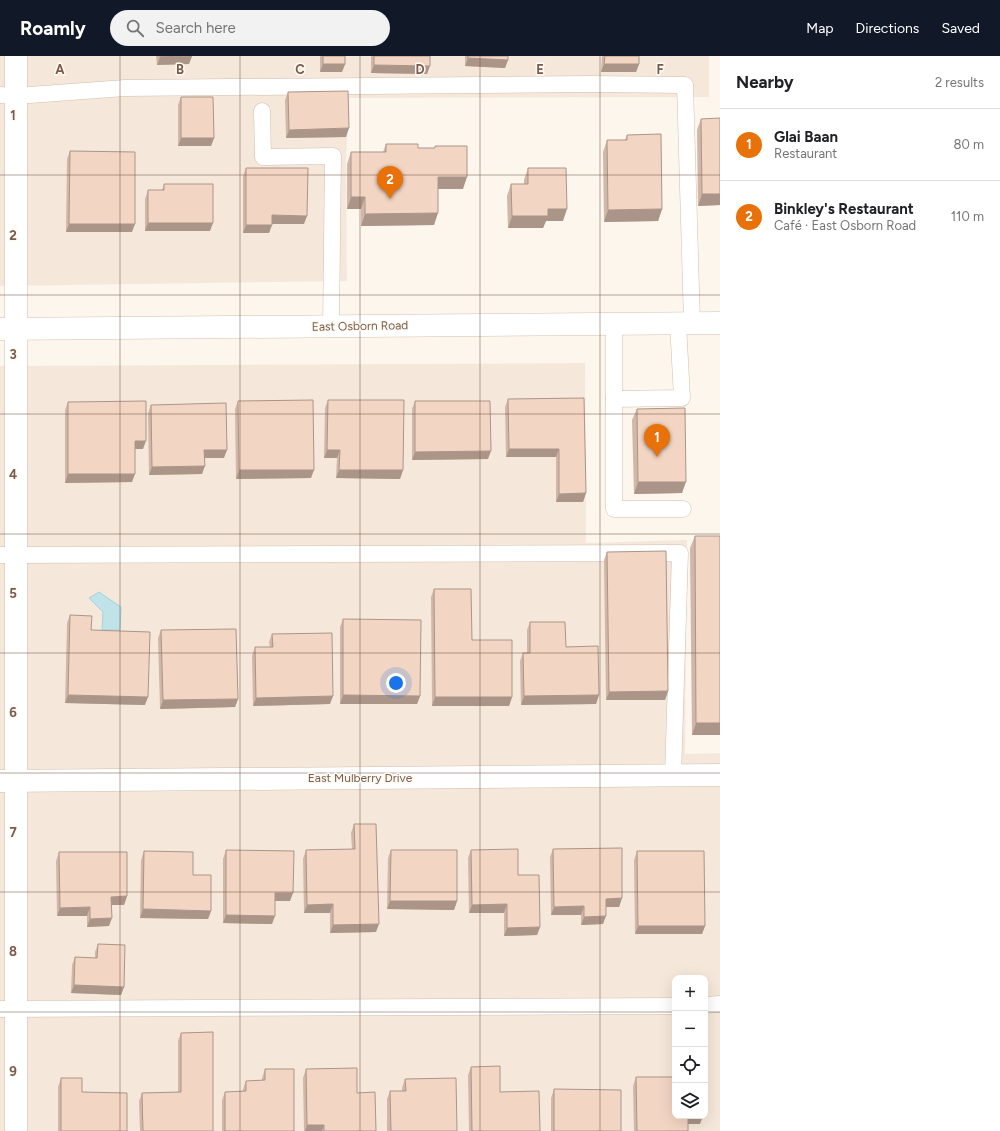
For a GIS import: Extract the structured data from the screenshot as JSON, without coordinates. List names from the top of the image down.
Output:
{
  "streets": {
    "street": ["East Osborn Road", "East Mulberry Drive"]
  },
  "page": {
    "header": "Roamly",
    "search": "Search here",
    "nav": ["Map", "Directions", "Saved"],
    "heading": ["Nearby", "2 results"],
    "list": [
      {
        "mark": "1",
        "name": "Glai Baan",
        "note": "Restaurant",
        "value": "80 m"
      },
      {
        "mark": "2",
        "name": "Binkley's Restaurant",
        "note": "Café · East Osborn Road",
        "value": "110 m"
      }
    ],
    "pins": ["2", "1"],
    "map_buttons": ["+", "−"]
  },
  "grid": {
    "columns": [
      "A",
      "B",
      "C",
      "D",
      "E",
      "F"
    ],
    "rows": [
      "1",
      "2",
      "3",
      "4",
      "5",
      "6",
      "7",
      "8",
      "9"
    ]
  }
}
